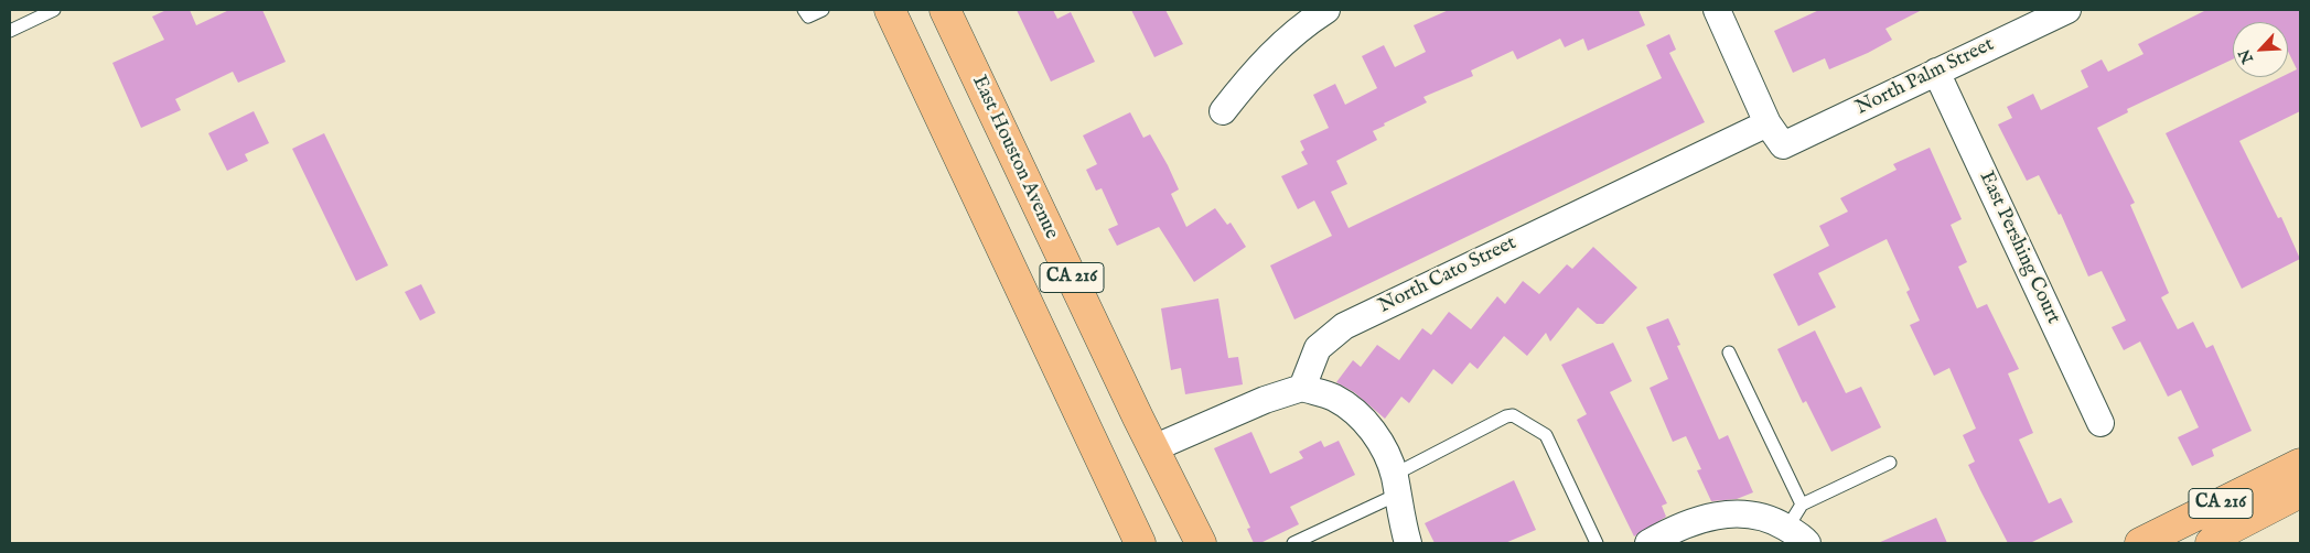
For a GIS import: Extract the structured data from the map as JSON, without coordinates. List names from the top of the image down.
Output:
{
  "streets": {
    "main road": ["East Houston Avenue", "CA 216"],
    "street": ["North Palm Street", "East Pershing Court", "North Cato Street"]
  },
  "crossings": [
    ["North Palm Street", "East Pershing Court"],
    ["North Palm Street", "North Cato Street"]
  ],
  "north": "bottom left"
}
